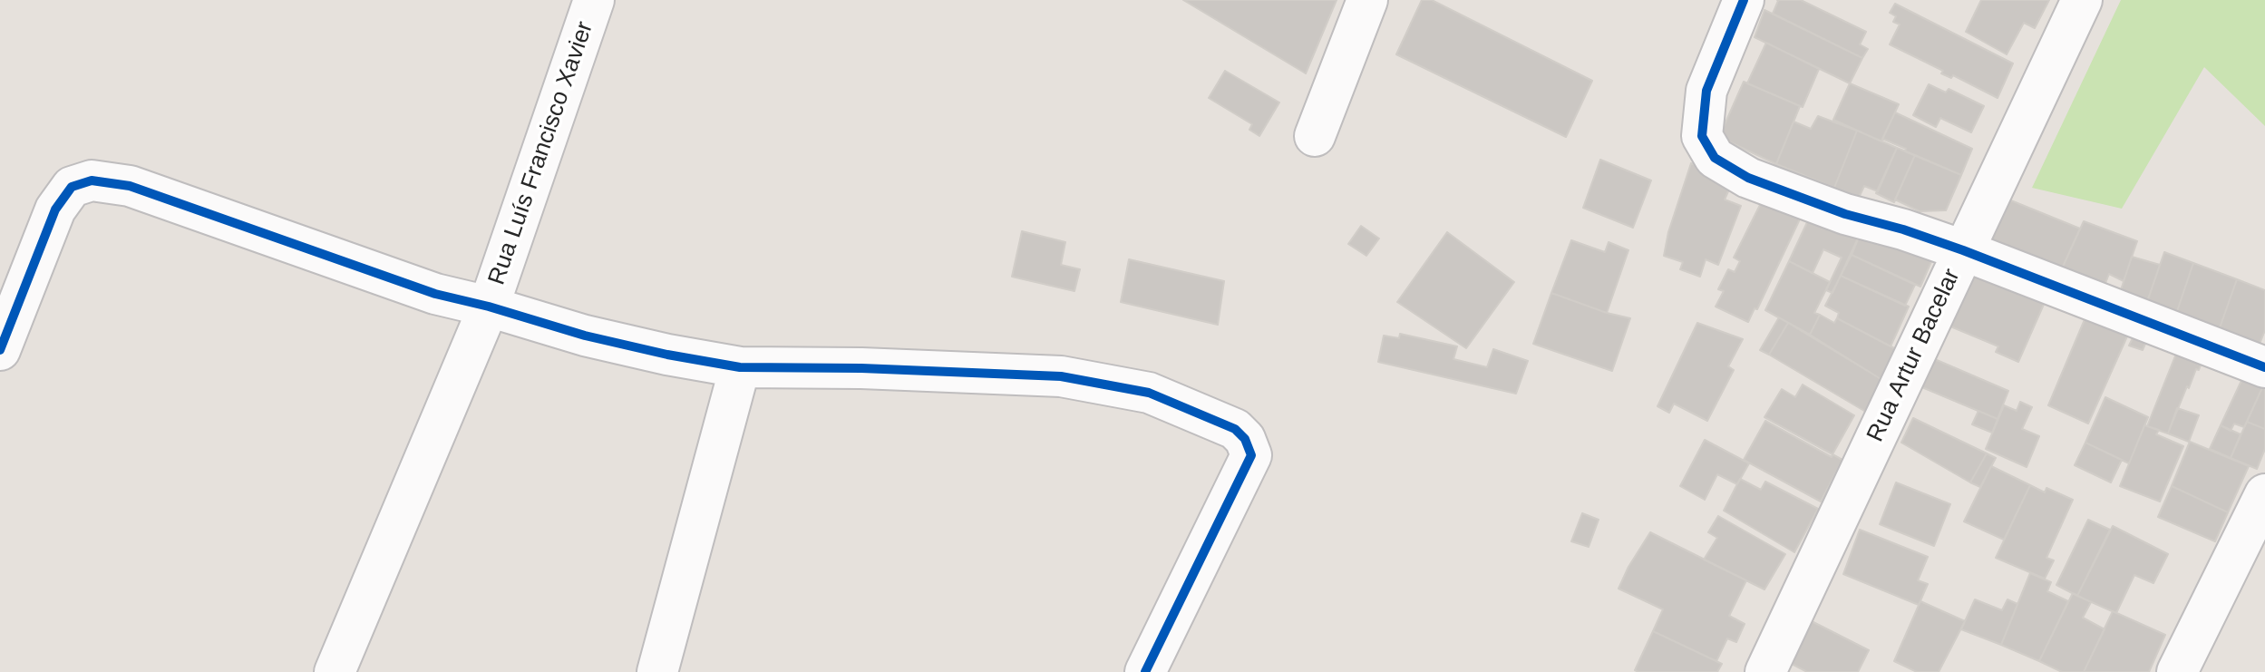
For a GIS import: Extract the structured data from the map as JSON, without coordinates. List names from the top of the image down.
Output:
{
  "streets": {
    "street": ["Rua Luís Francisco Xavier", "Rua Artur Bacelar"]
  }
}
